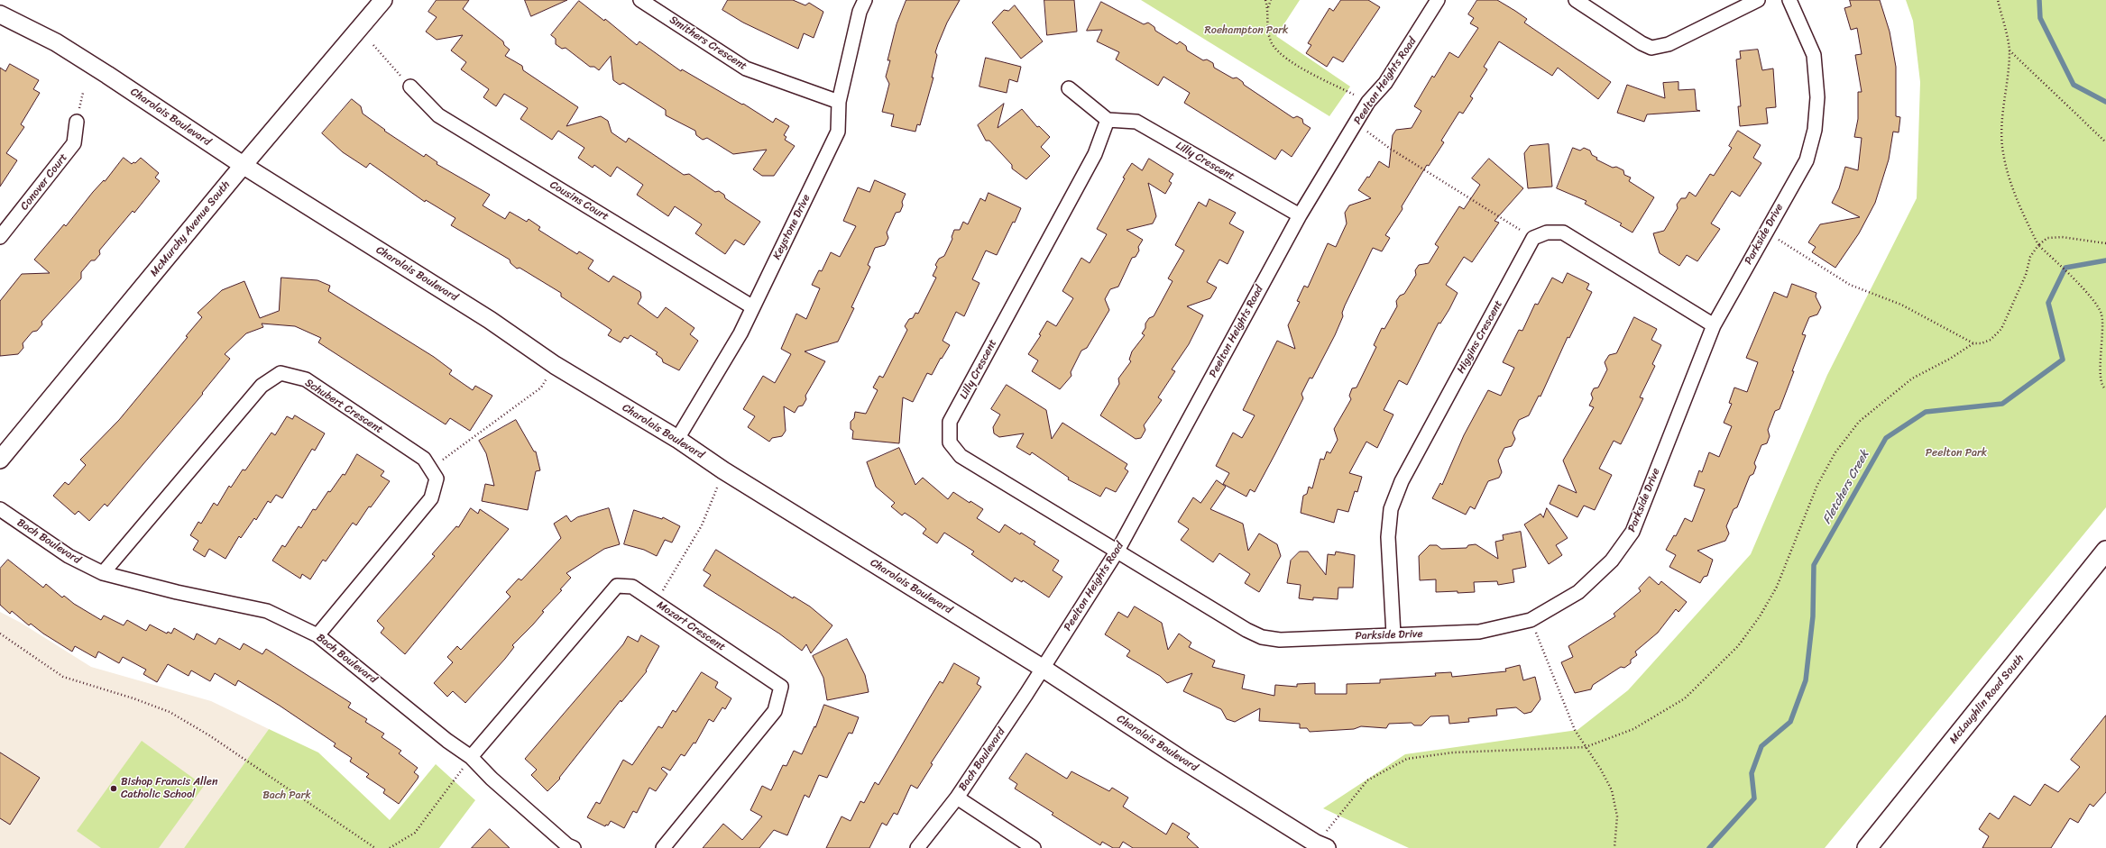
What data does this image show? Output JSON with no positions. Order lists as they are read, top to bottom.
{
  "streets": {
    "main road": ["McLaughlin Road South"],
    "street": [
      "Smithers Crescent",
      "Peelton Heights Road",
      "Charolais Boulevard",
      "Lilly Crescent",
      "Conover Court",
      "Cousins Court",
      "Keystone Drive",
      "McMurchy Avenue South",
      "Parkside Drive",
      "Higgins Crescent",
      "Schubert Crescent",
      "Bach Boulevard",
      "Mozart Crescent"
    ]
  },
  "crossings": [
    ["Smithers Crescent", "Keystone Drive"],
    ["Peelton Heights Road", "Charolais Boulevard"],
    ["Peelton Heights Road", "Lilly Crescent"],
    ["Peelton Heights Road", "Parkside Drive"],
    ["Peelton Heights Road", "Bach Boulevard"],
    ["Charolais Boulevard", "Keystone Drive"],
    ["Charolais Boulevard", "McMurchy Avenue South"],
    ["Charolais Boulevard", "Bach Boulevard"],
    ["Lilly Crescent", "Parkside Drive"],
    ["Cousins Court", "Keystone Drive"],
    ["Parkside Drive", "Higgins Crescent"],
    ["Schubert Crescent", "Bach Boulevard"],
    ["Bach Boulevard", "Mozart Crescent"]
  ],
  "water": ["Fletchers Creek"],
  "parks": ["Roehampton Park", "Peelton Park", "Bach Park"],
  "places": ["Bishop Francis Allen Catholic School"]
}
